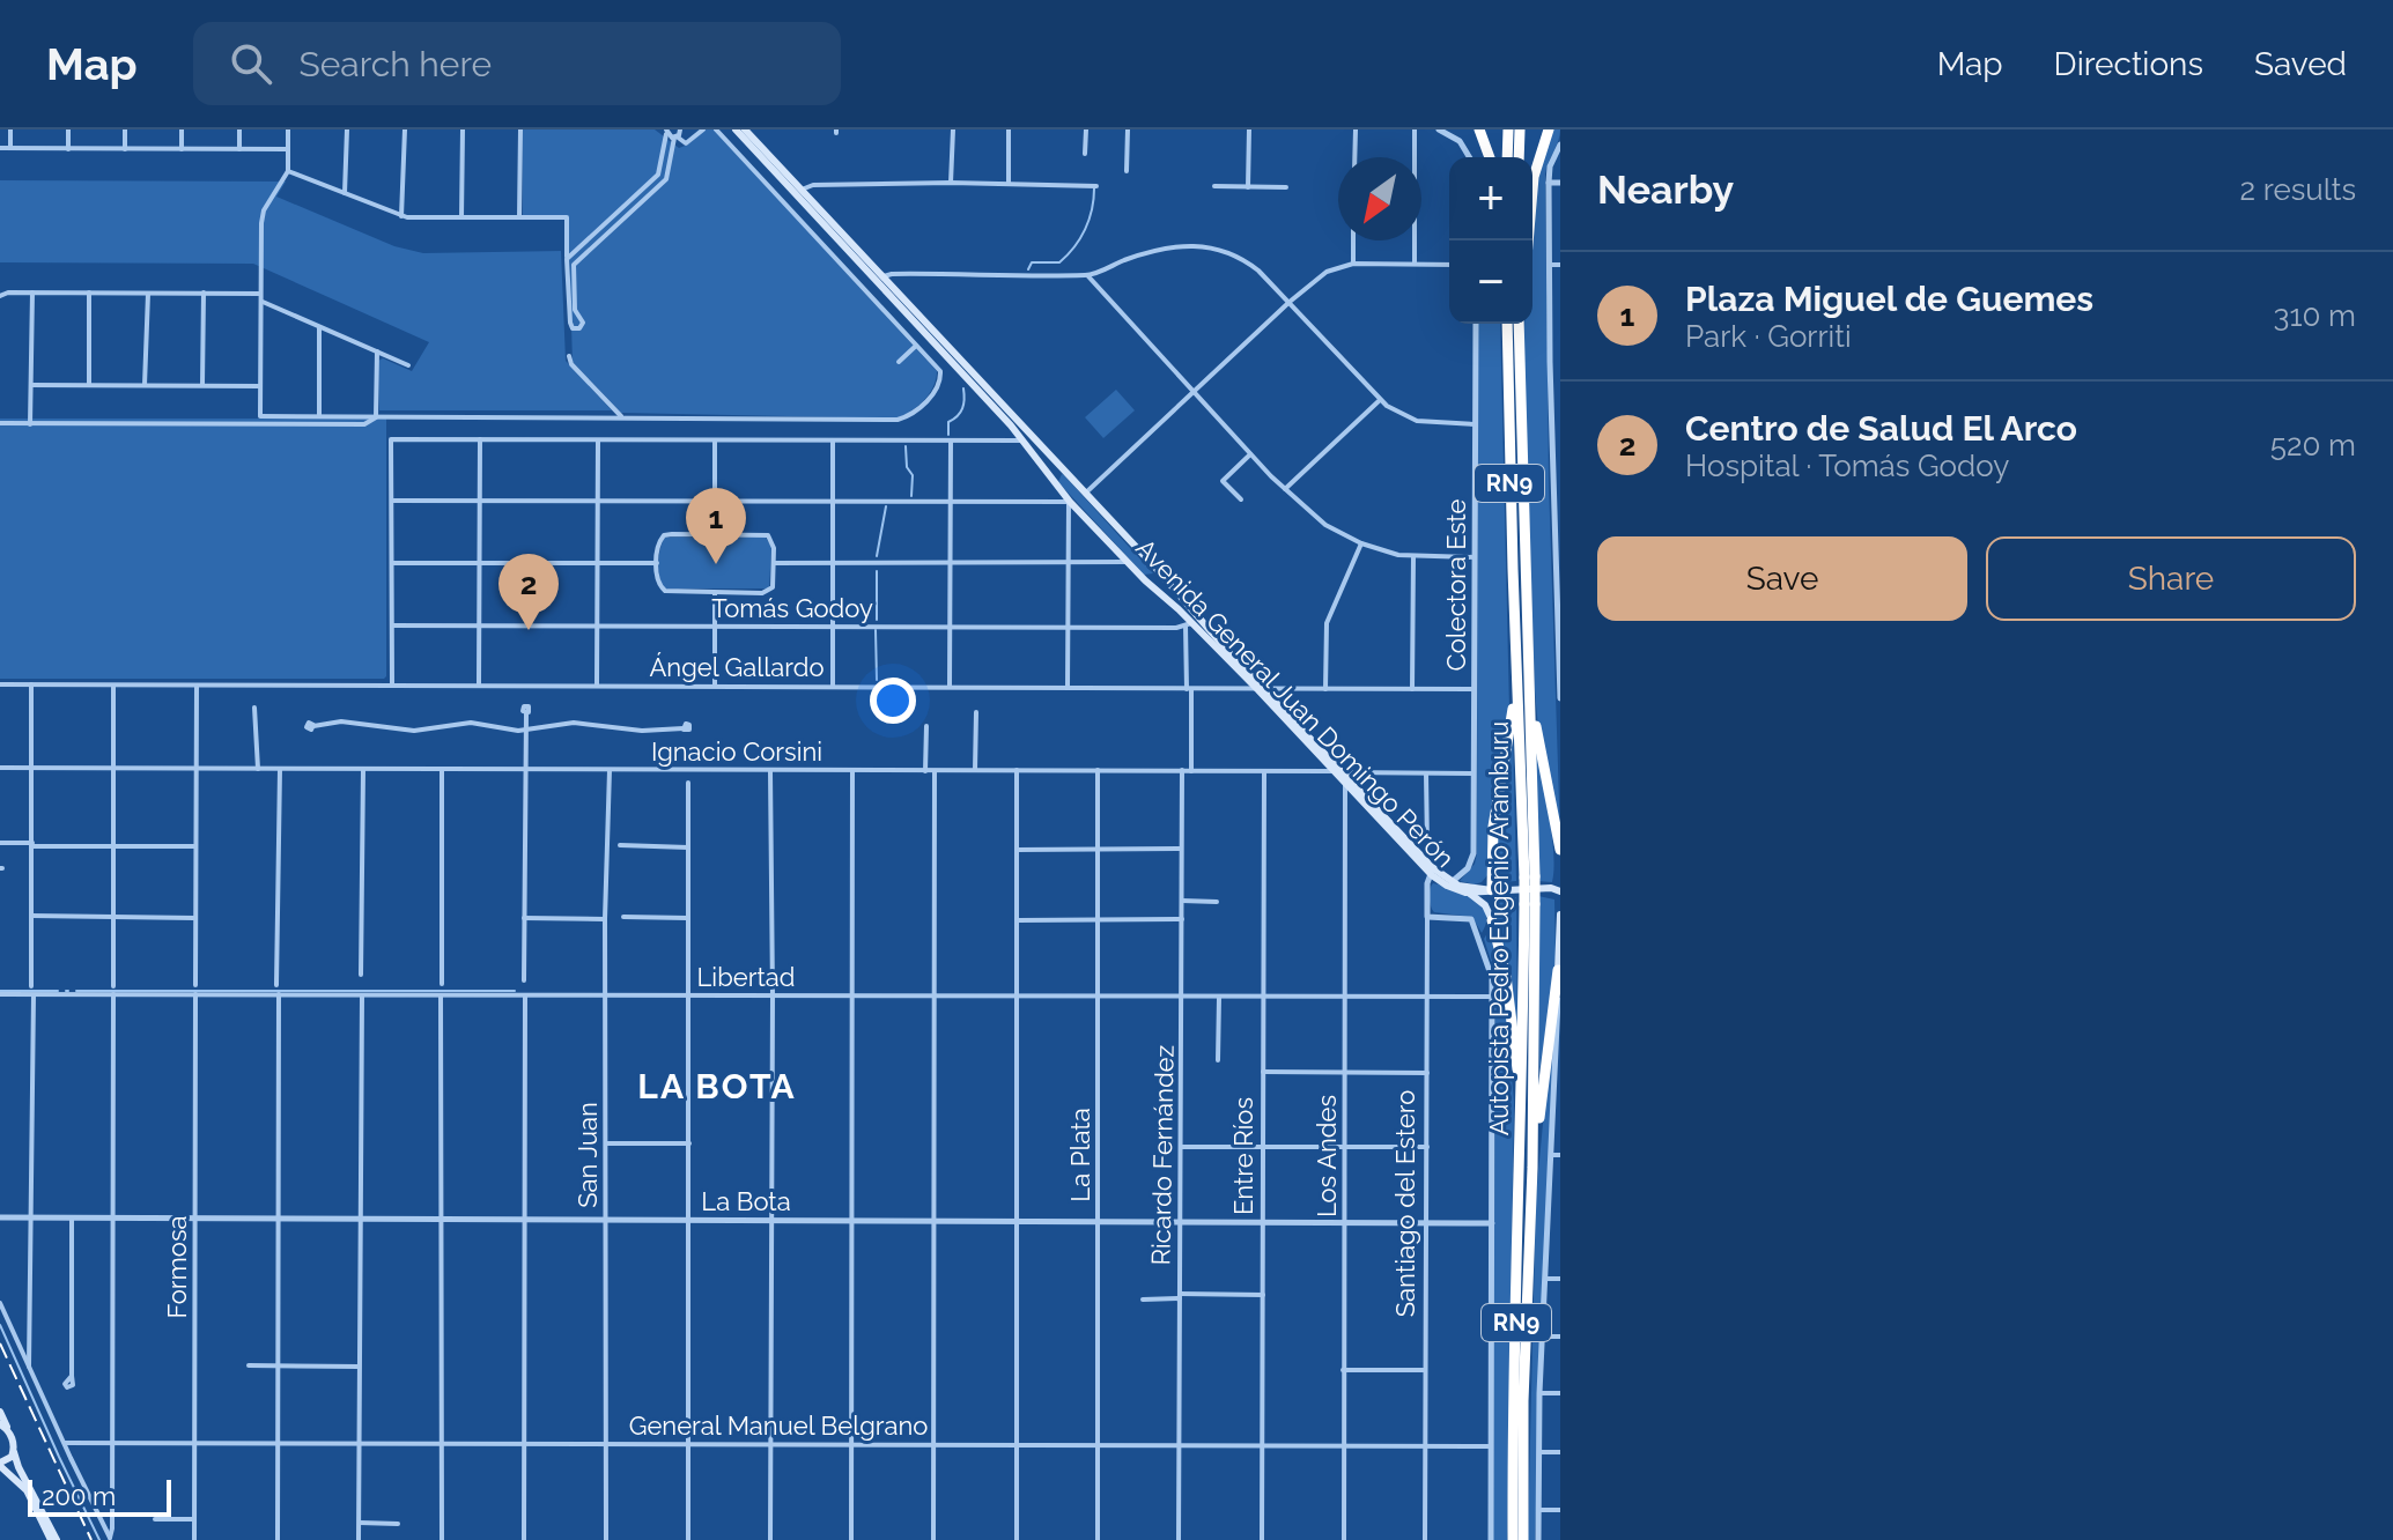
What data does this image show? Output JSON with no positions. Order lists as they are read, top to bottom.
{
  "streets": {
    "highway": ["RN9", "Autopista Pedro Eugenio Aramburu"],
    "main road": ["Avenida General Juan Domingo Perón"],
    "street": [
      "Colectora Este",
      "Tomás Godoy",
      "Ángel Gallardo",
      "Ignacio Corsini",
      "Libertad",
      "San Juan",
      "La Plata",
      "Ricardo Fernández",
      "Entre Ríos",
      "Los Andes",
      "La Bota",
      "Santiago del Estero",
      "Formosa",
      "General Manuel Belgrano"
    ]
  },
  "crossings": [
    ["Colectora Este", "Ángel Gallardo"],
    ["Colectora Este", "Avenida General Juan Domingo Perón"],
    ["Colectora Este", "Ignacio Corsini"],
    ["Tomás Godoy", "Avenida General Juan Domingo Perón"],
    ["Ángel Gallardo", "Avenida General Juan Domingo Perón"],
    ["Avenida General Juan Domingo Perón", "Ignacio Corsini"],
    ["Avenida General Juan Domingo Perón", "Los Andes"],
    ["Avenida General Juan Domingo Perón", "Santiago del Estero"],
    ["Ignacio Corsini", "San Juan"],
    ["Ignacio Corsini", "La Plata"],
    ["Ignacio Corsini", "Ricardo Fernández"],
    ["Ignacio Corsini", "Entre Ríos"],
    ["Libertad", "San Juan"],
    ["Libertad", "La Plata"],
    ["Libertad", "Ricardo Fernández"],
    ["Libertad", "Entre Ríos"],
    ["Libertad", "Los Andes"],
    ["Libertad", "Santiago del Estero"],
    ["Libertad", "Formosa"],
    ["San Juan", "La Bota"],
    ["San Juan", "General Manuel Belgrano"],
    ["La Plata", "La Bota"],
    ["La Plata", "General Manuel Belgrano"],
    ["Ricardo Fernández", "La Bota"],
    ["Ricardo Fernández", "General Manuel Belgrano"],
    ["Entre Ríos", "La Bota"],
    ["Entre Ríos", "General Manuel Belgrano"],
    ["Los Andes", "La Bota"],
    ["Los Andes", "General Manuel Belgrano"],
    ["La Bota", "Santiago del Estero"],
    ["La Bota", "Formosa"],
    ["Santiago del Estero", "General Manuel Belgrano"],
    ["Formosa", "General Manuel Belgrano"]
  ],
  "districts": ["LA BOTA"],
  "scale_bar": "200 m",
  "north": "bottom left",
  "page": {
    "header": "Map",
    "search": "Search here",
    "nav": ["Map", "Directions", "Saved"],
    "heading": ["Nearby", "2 results"],
    "map_buttons": ["+", "−"],
    "list": [
      {
        "mark": "1",
        "name": "Plaza Miguel de Guemes",
        "note": "Park · Gorriti",
        "value": "310 m"
      },
      {
        "mark": "2",
        "name": "Centro de Salud El Arco",
        "note": "Hospital · Tomás Godoy",
        "value": "520 m"
      }
    ],
    "pins": ["1", "2"],
    "buttons": ["Save", "Share"],
    "scale": "200 m"
  }
}
